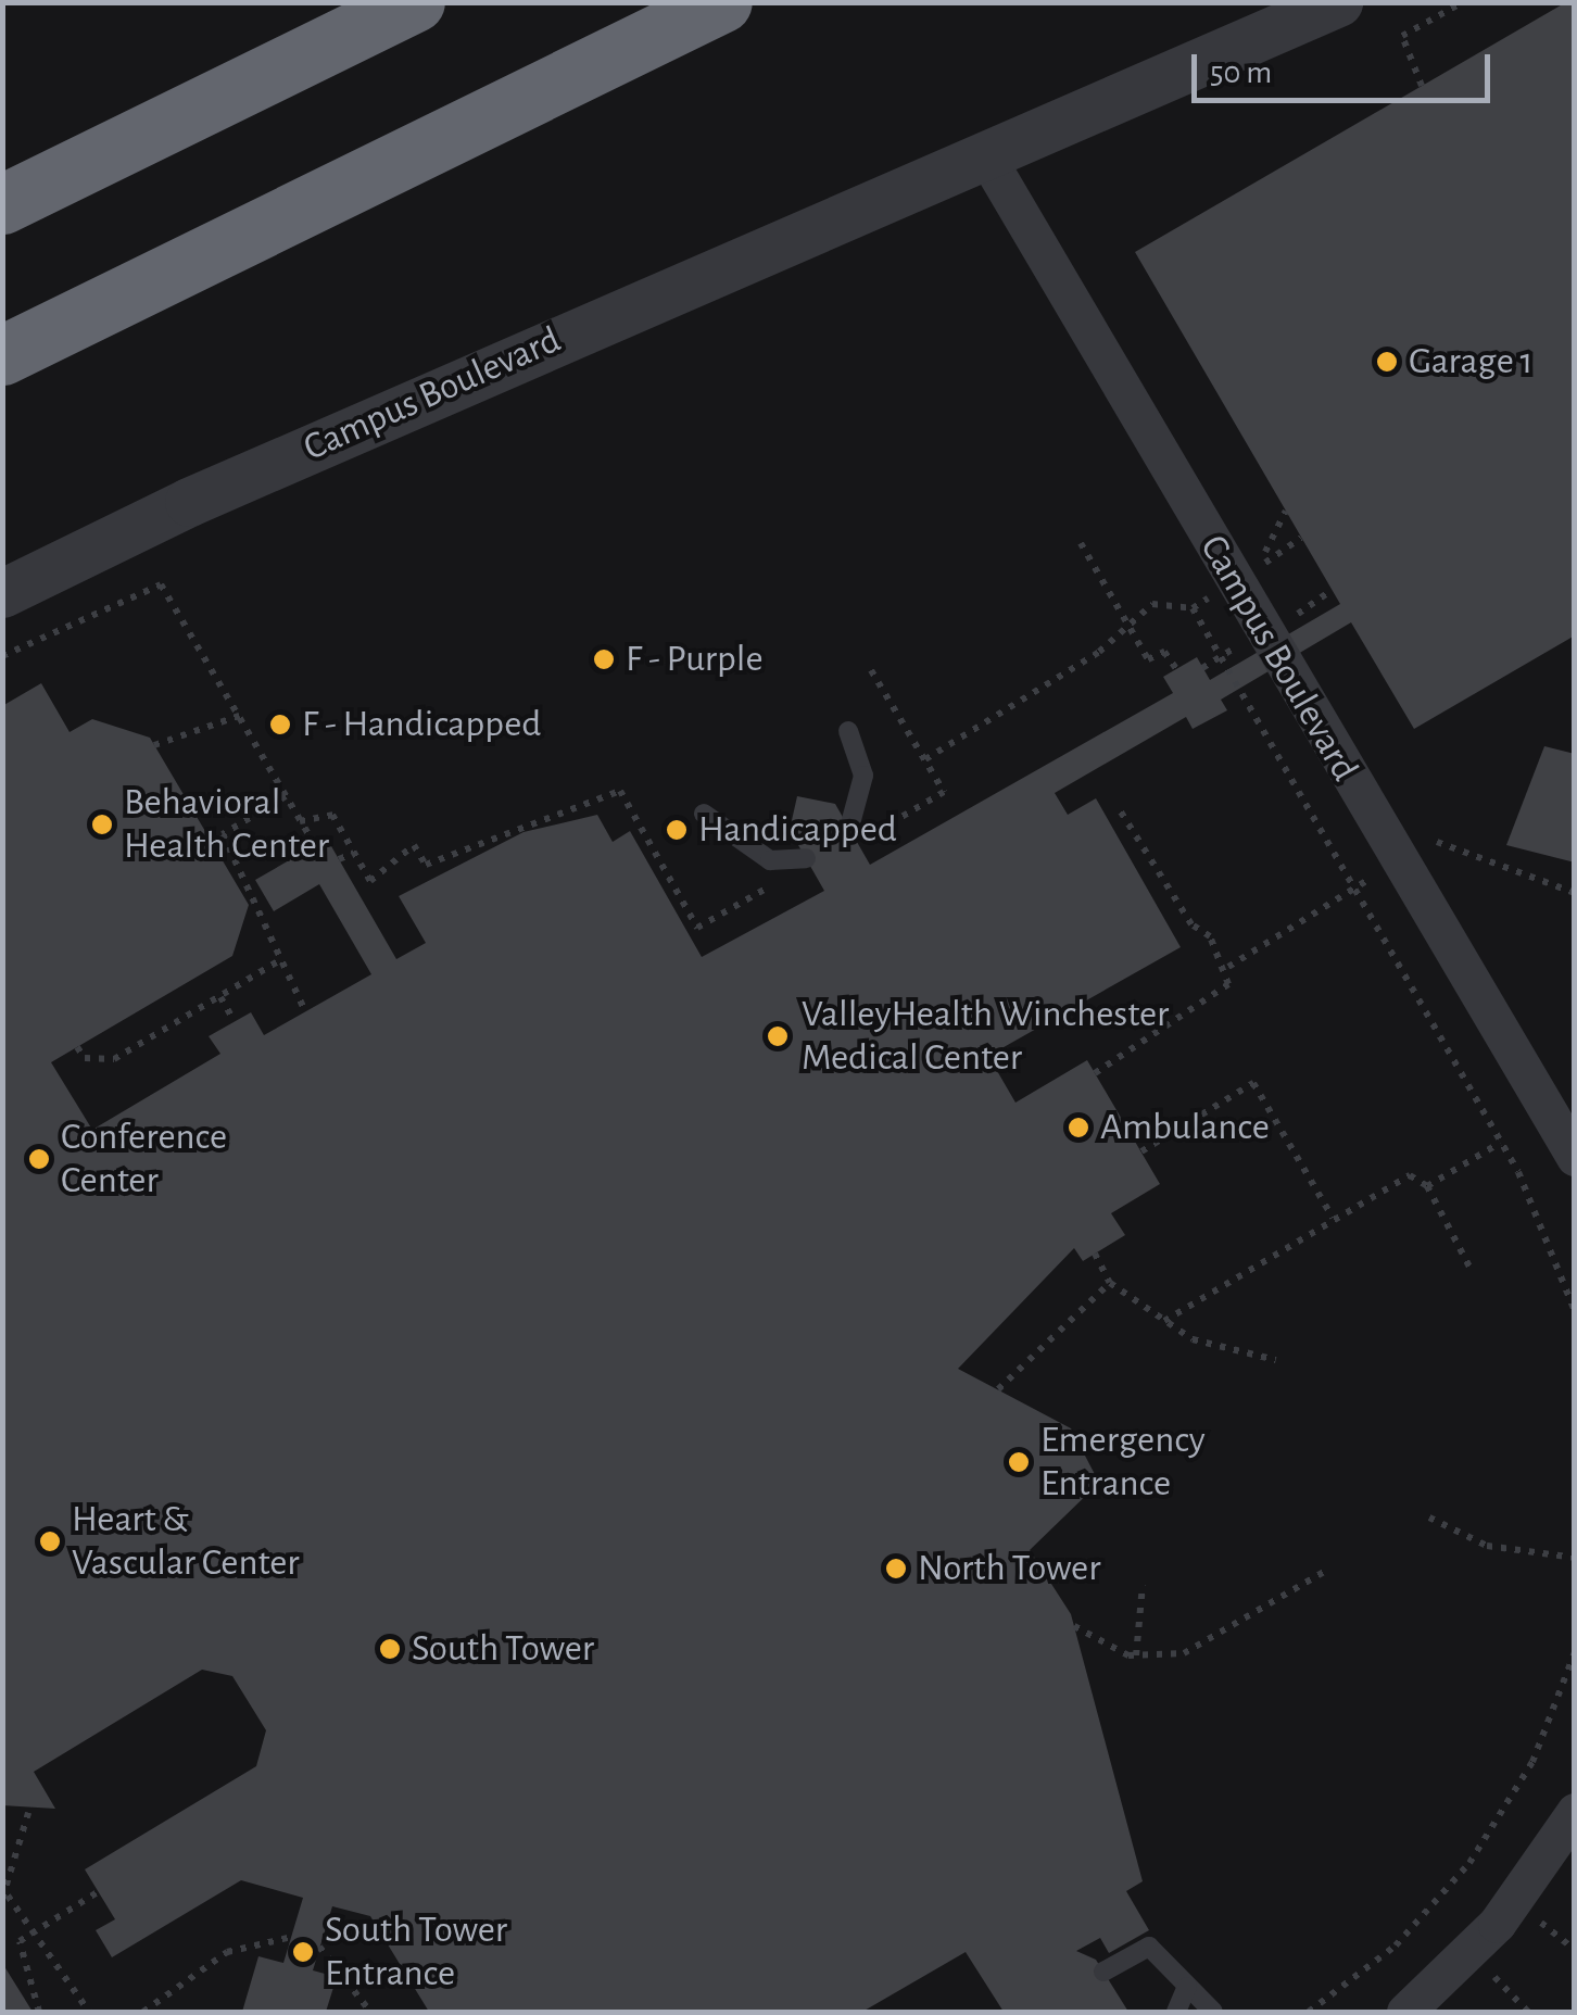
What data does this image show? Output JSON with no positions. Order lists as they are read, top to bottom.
{
  "streets": {
    "street": ["Campus Boulevard"]
  },
  "places": [
    "Garage 1",
    "F - Purple",
    "F - Handicapped",
    "Behavioral Health Center",
    "Handicapped",
    "ValleyHealth Winchester Medical Center",
    "Ambulance",
    "Conference Center",
    "Emergency Entrance",
    "Heart & Vascular Center",
    "North Tower",
    "South Tower",
    "South Tower Entrance"
  ],
  "scale_bar": "50 m"
}
